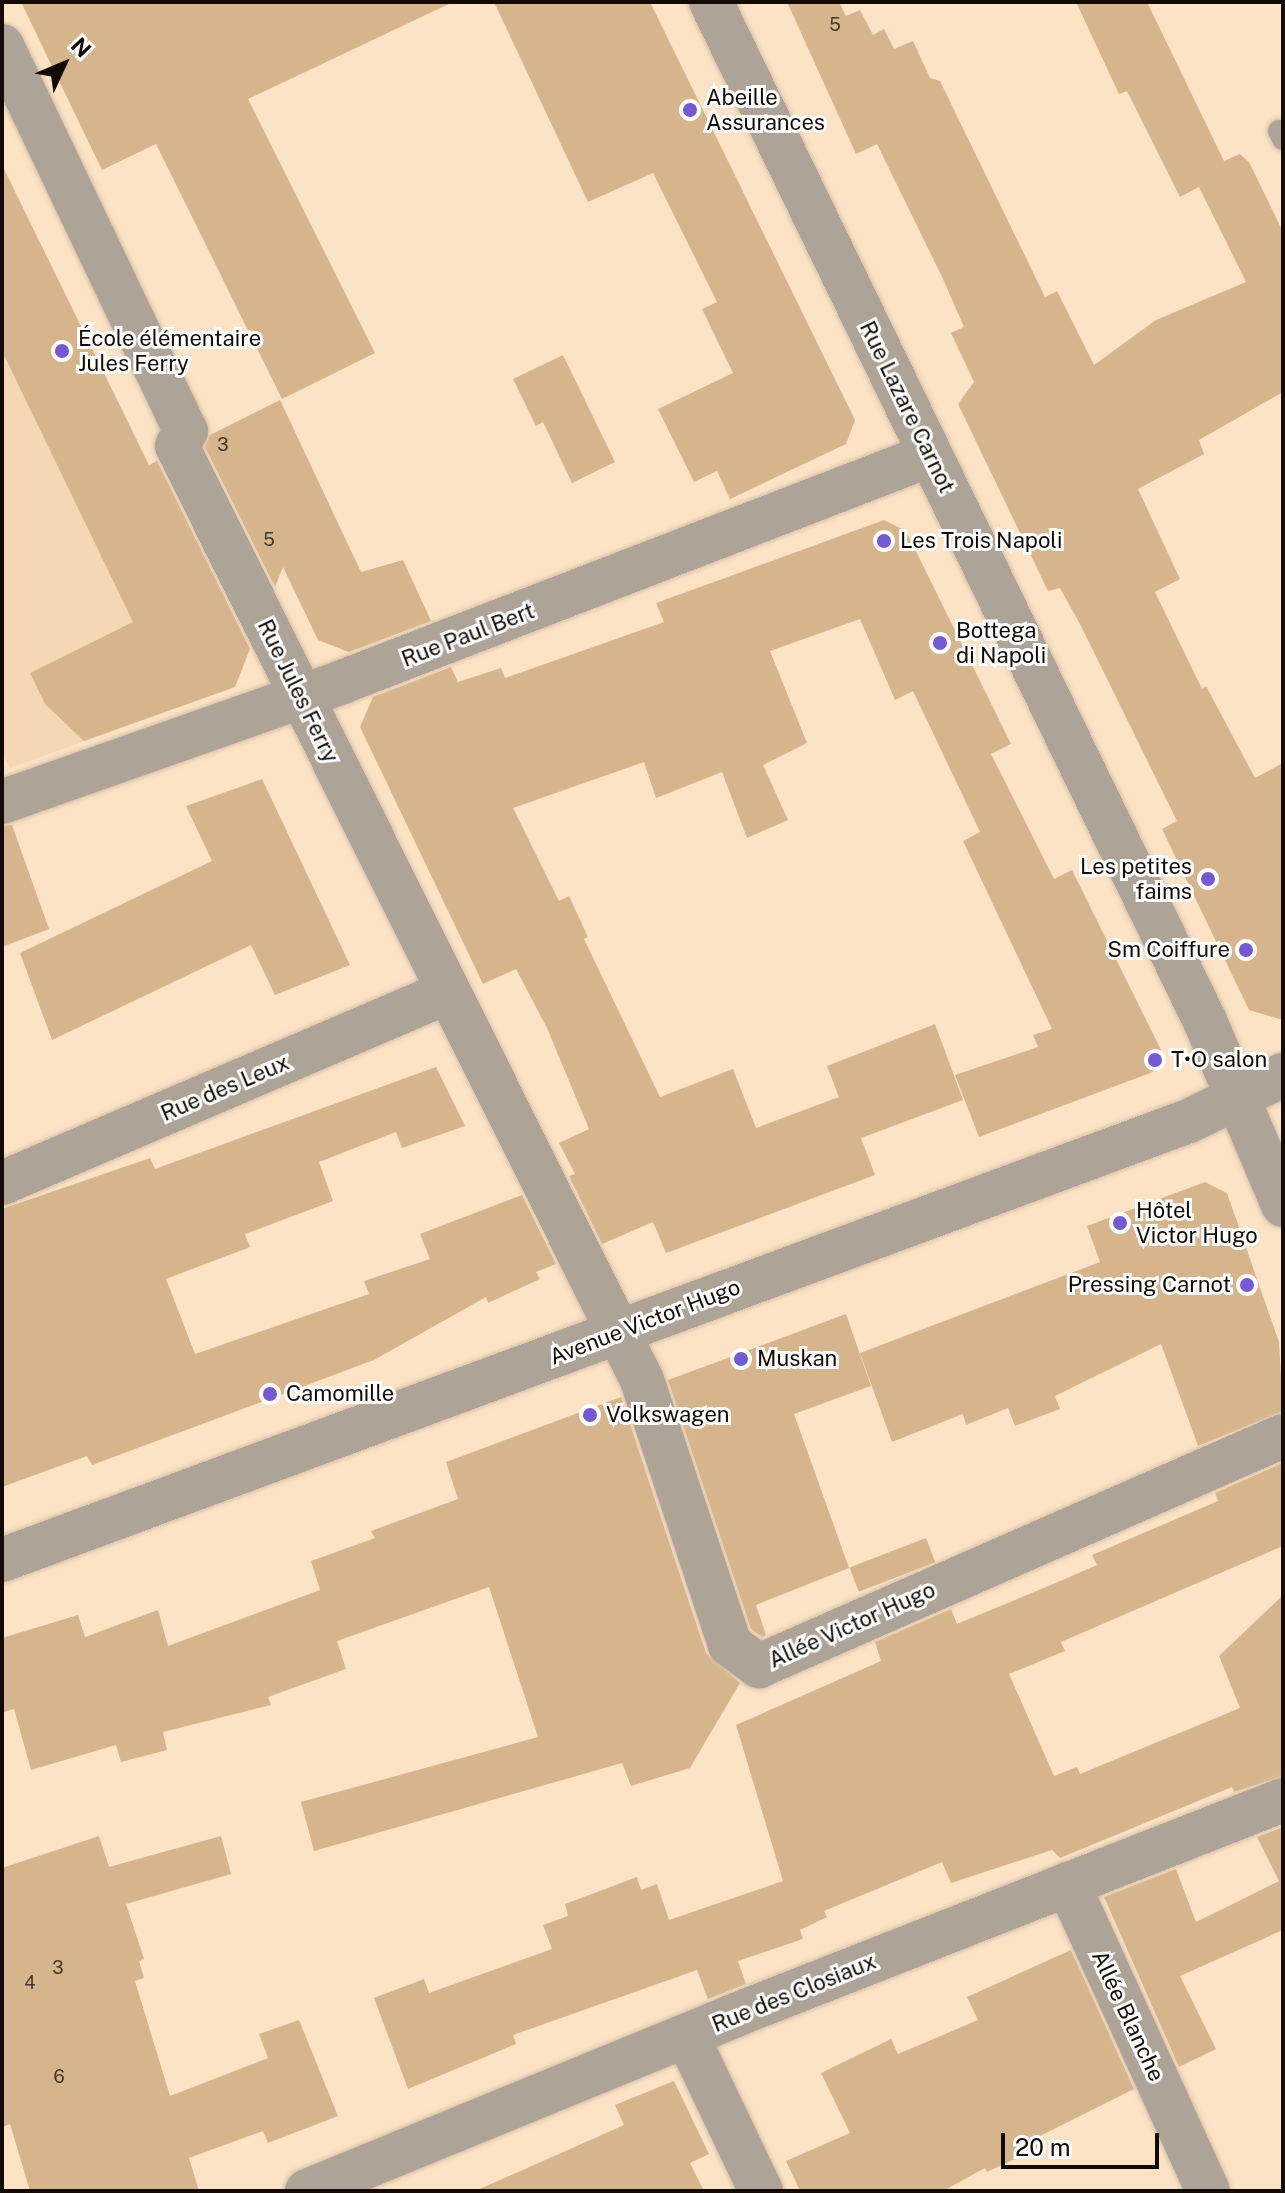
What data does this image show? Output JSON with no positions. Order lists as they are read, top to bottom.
{
  "streets": {
    "street": [
      "Rue Lazare Carnot",
      "Rue Paul Bert",
      "Rue Jules Ferry",
      "Rue des Leux",
      "Avenue Victor Hugo",
      "Allée Victor Hugo",
      "Rue des Closiaux",
      "Allée Blanche"
    ]
  },
  "crossings": [
    ["Rue Lazare Carnot", "Rue Paul Bert"],
    ["Rue Lazare Carnot", "Avenue Victor Hugo"],
    ["Rue Paul Bert", "Rue Jules Ferry"],
    ["Rue Jules Ferry", "Rue des Leux"],
    ["Rue Jules Ferry", "Avenue Victor Hugo"],
    ["Rue Jules Ferry", "Allée Victor Hugo"],
    ["Avenue Victor Hugo", "Allée Victor Hugo"],
    ["Rue des Closiaux", "Allée Blanche"]
  ],
  "places": [
    "Abeille Assurances",
    "École élémentaire Jules Ferry",
    "Les Trois Napoli",
    "Bottega di Napoli",
    "Les petites faims",
    "Sm Coiffure",
    "T•O salon",
    "Hôtel Victor Hugo",
    "Pressing Carnot",
    "Muskan",
    "Camomille",
    "Volkswagen"
  ],
  "house_numbers": [
    "5",
    "3",
    "5",
    "3",
    "4",
    "6"
  ],
  "scale_bar": "20 m",
  "north": "top right"
}
